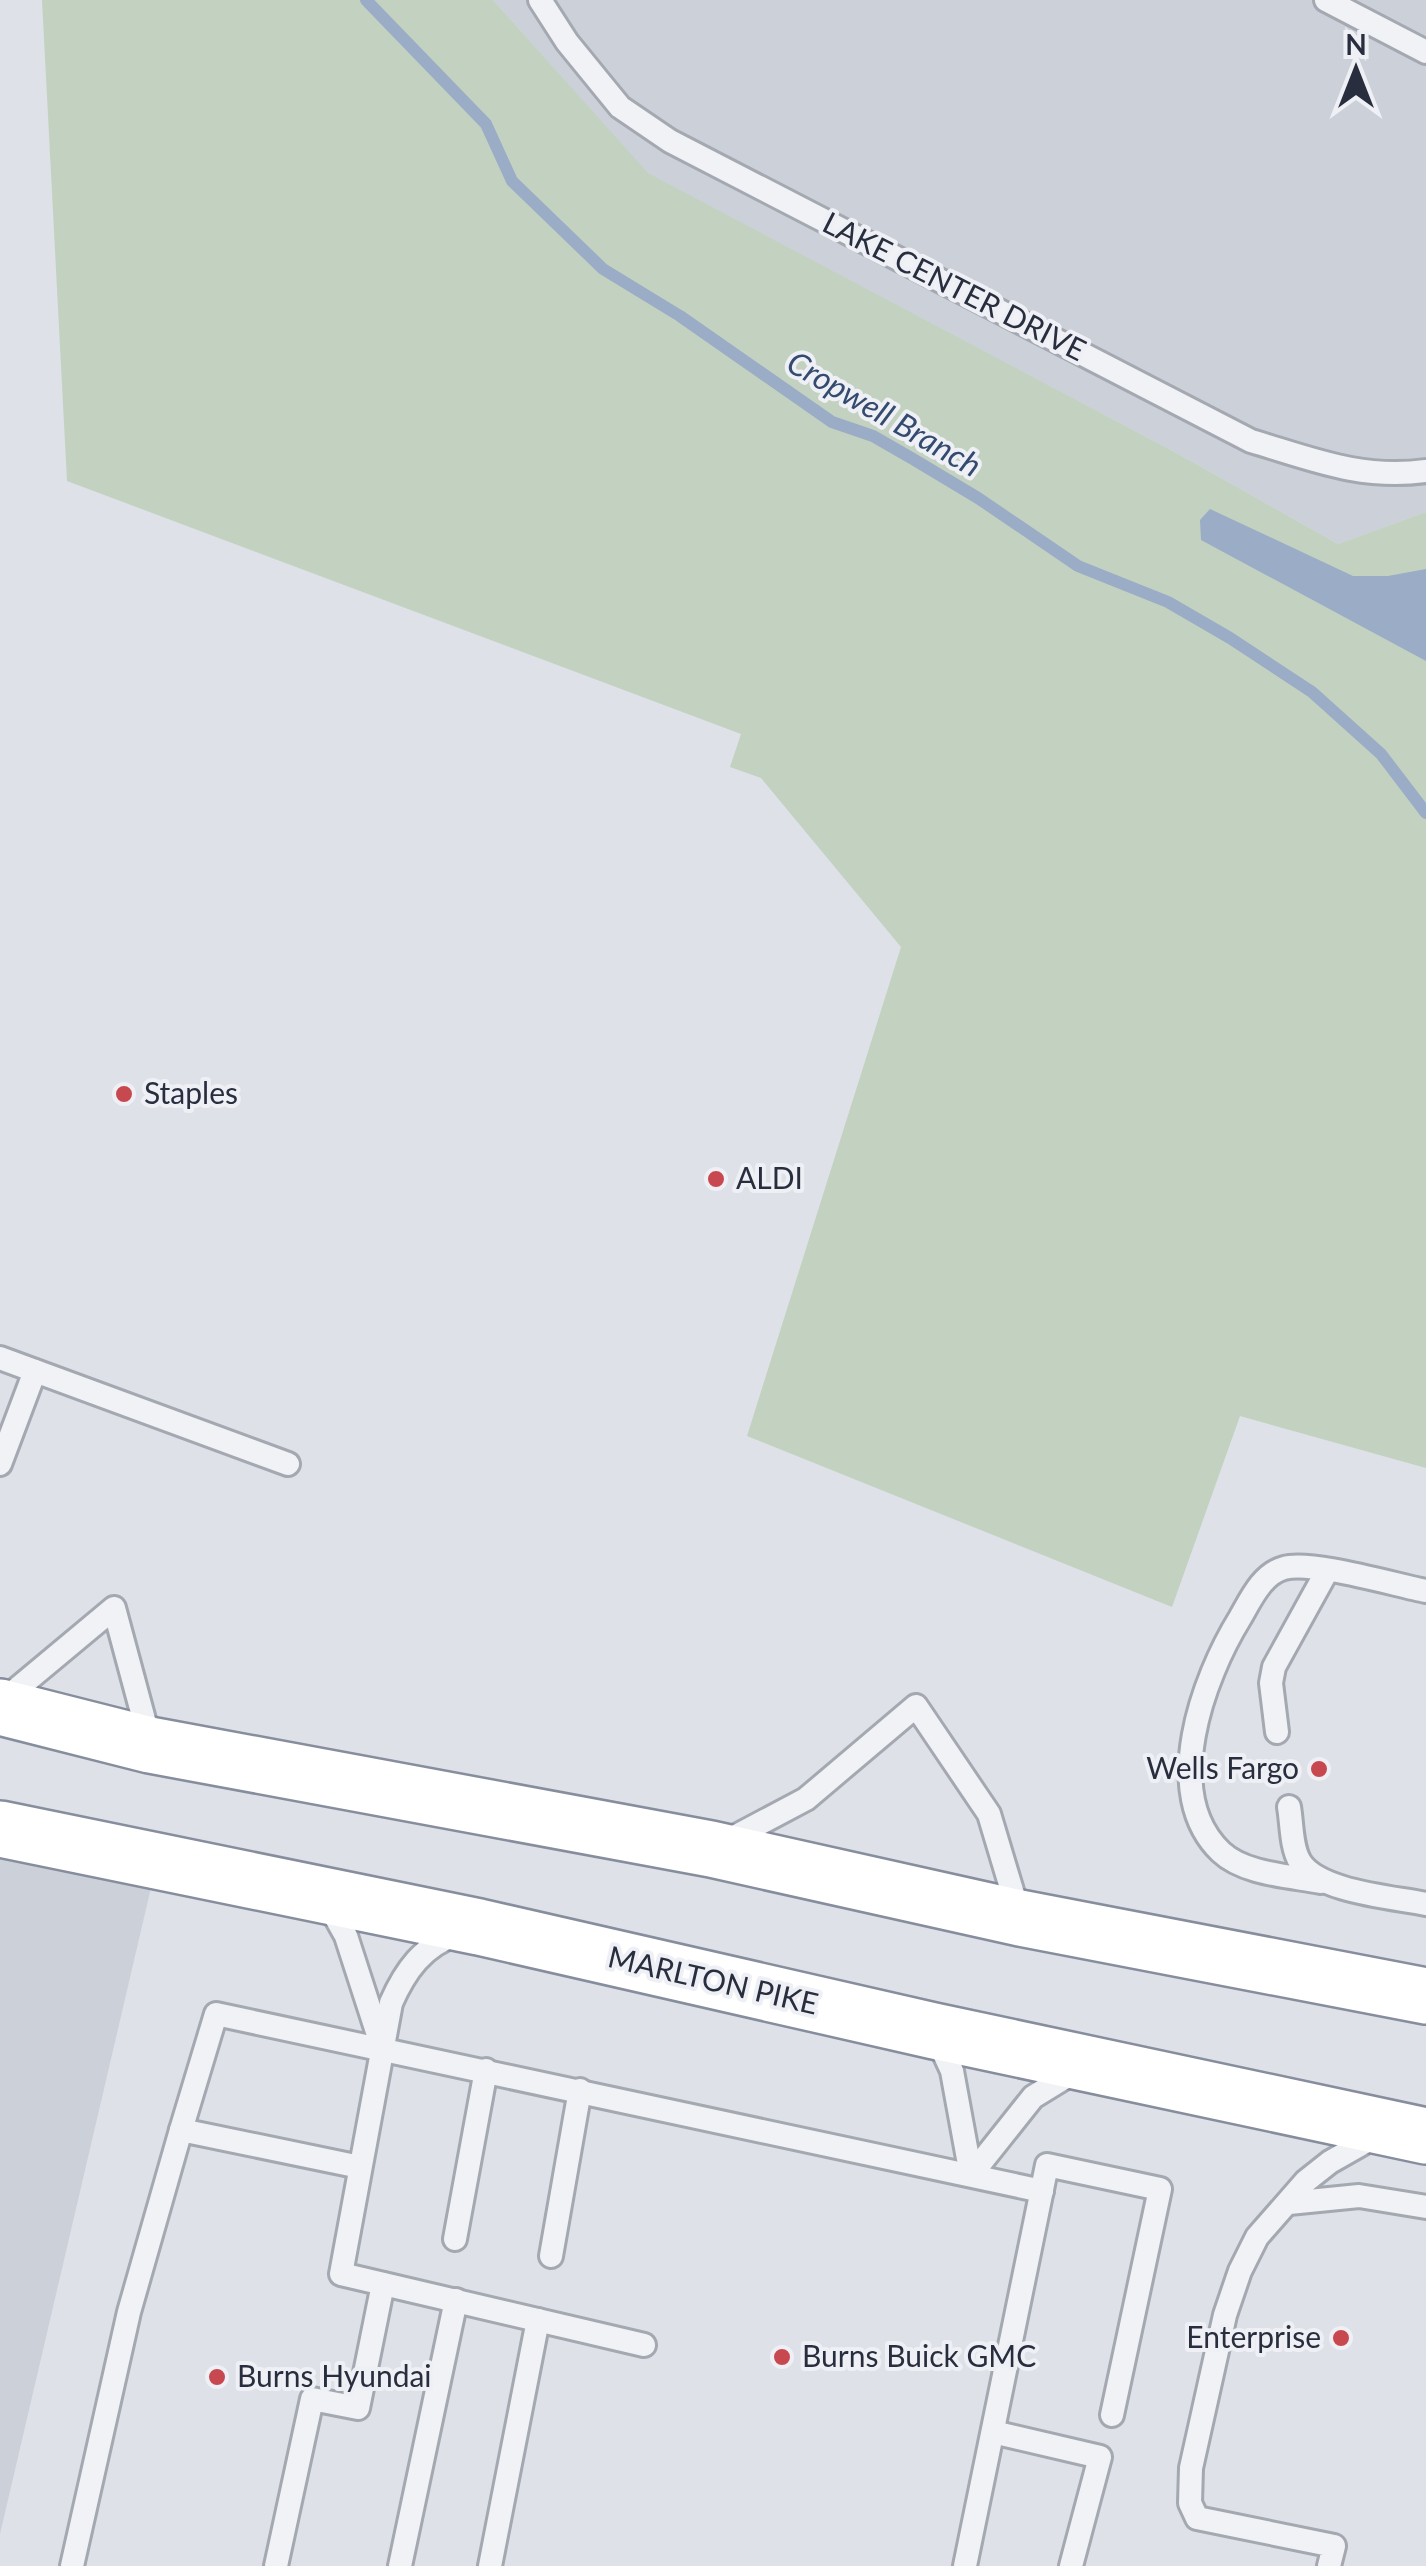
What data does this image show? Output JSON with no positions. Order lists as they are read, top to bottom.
{
  "streets": {
    "highway": ["MARLTON PIKE"],
    "lane": ["LAKE CENTER DRIVE"]
  },
  "water": ["Cropwell Branch"],
  "places": [
    "Staples",
    "ALDI",
    "Wells Fargo",
    "Enterprise",
    "Burns Buick GMC",
    "Burns Hyundai"
  ],
  "north": "top"
}
